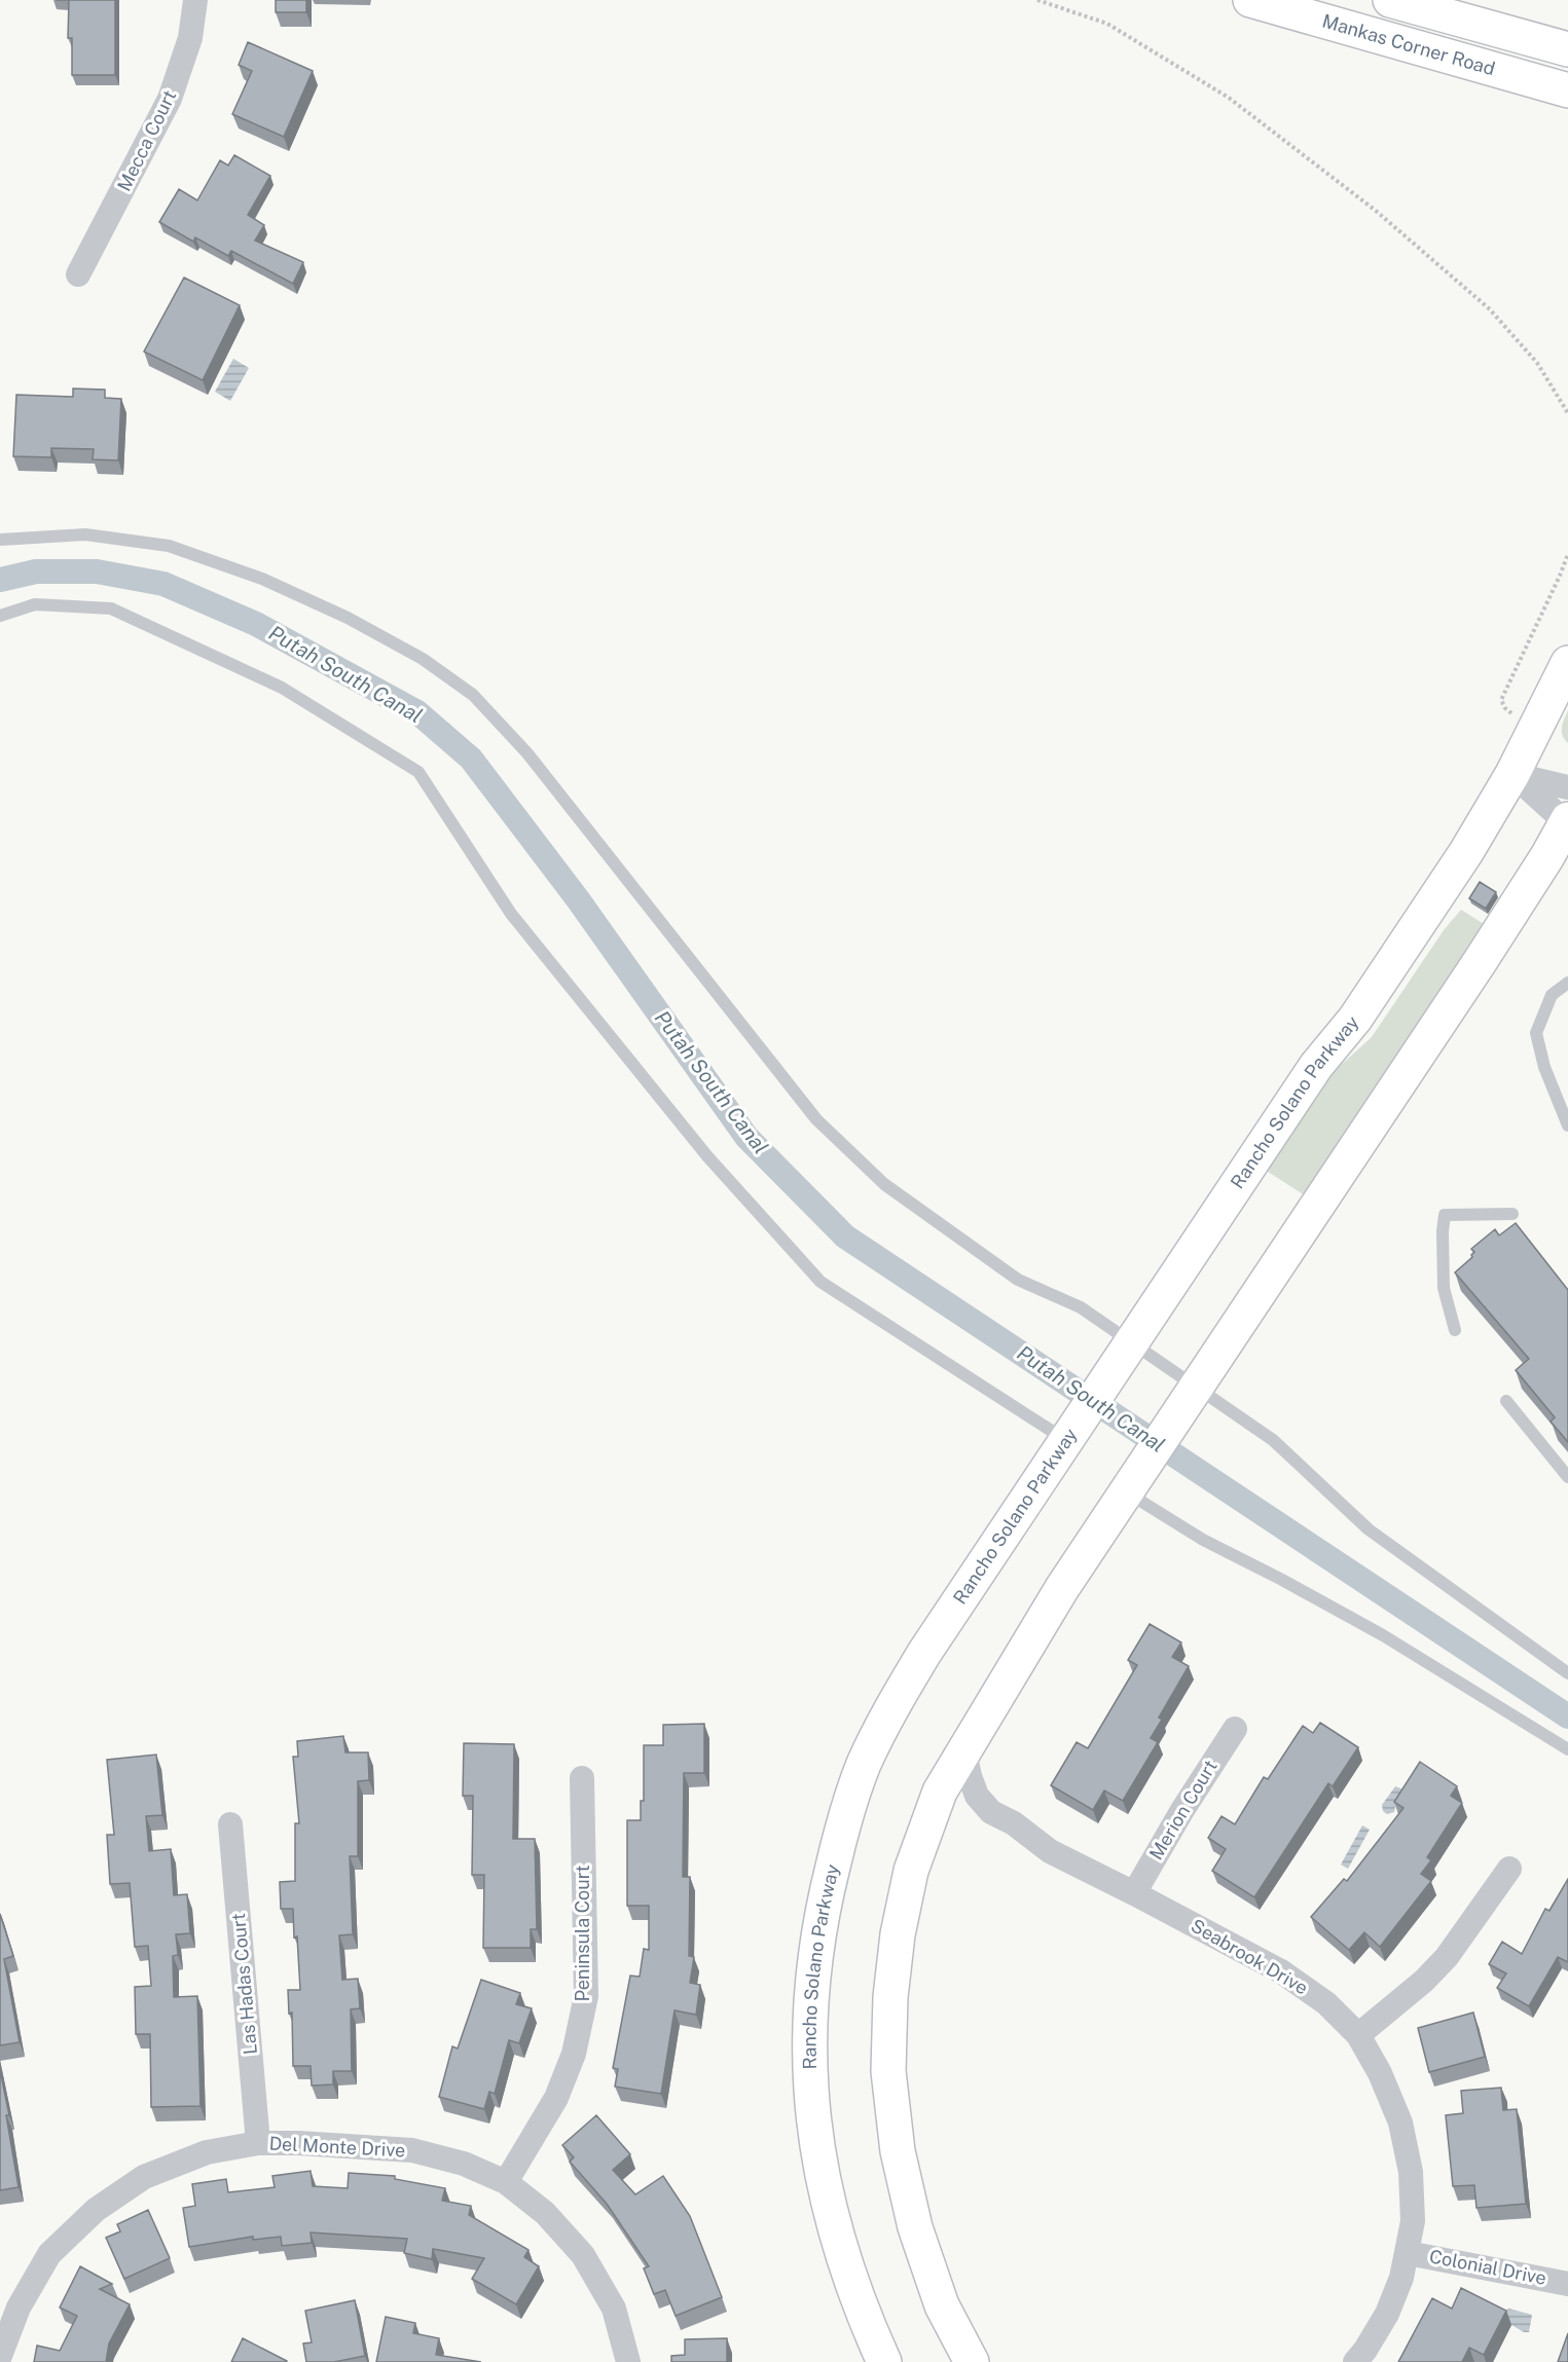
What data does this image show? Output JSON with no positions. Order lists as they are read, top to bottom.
{
  "streets": {
    "street": [
      "Mankas Corner Road",
      "Mecca Court",
      "Rancho Solano Parkway",
      "Merion Court",
      "Peninsula Court",
      "Seabrook Drive",
      "Las Hadas Court",
      "Del Monte Drive",
      "Colonial Drive"
    ]
  },
  "crossings": [
    ["Merion Court", "Seabrook Drive"],
    ["Peninsula Court", "Del Monte Drive"],
    ["Seabrook Drive", "Colonial Drive"],
    ["Las Hadas Court", "Del Monte Drive"]
  ],
  "water": ["Putah South Canal"]
}
